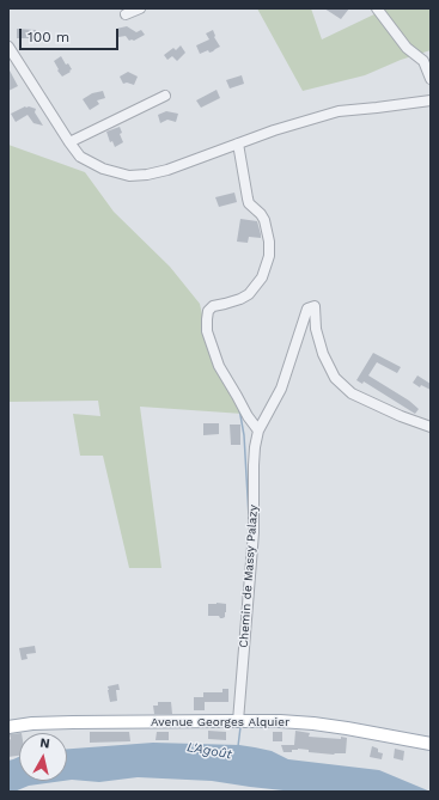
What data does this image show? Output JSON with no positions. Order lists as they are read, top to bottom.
{
  "streets": {
    "main road": ["Avenue Georges Alquier"],
    "street": ["Chemin de Massy Palazy"]
  },
  "crossings": [
    ["Chemin de Massy Palazy", "Avenue Georges Alquier"]
  ],
  "water": ["L'Agoût"],
  "scale_bar": "100 m",
  "north": "top"
}
